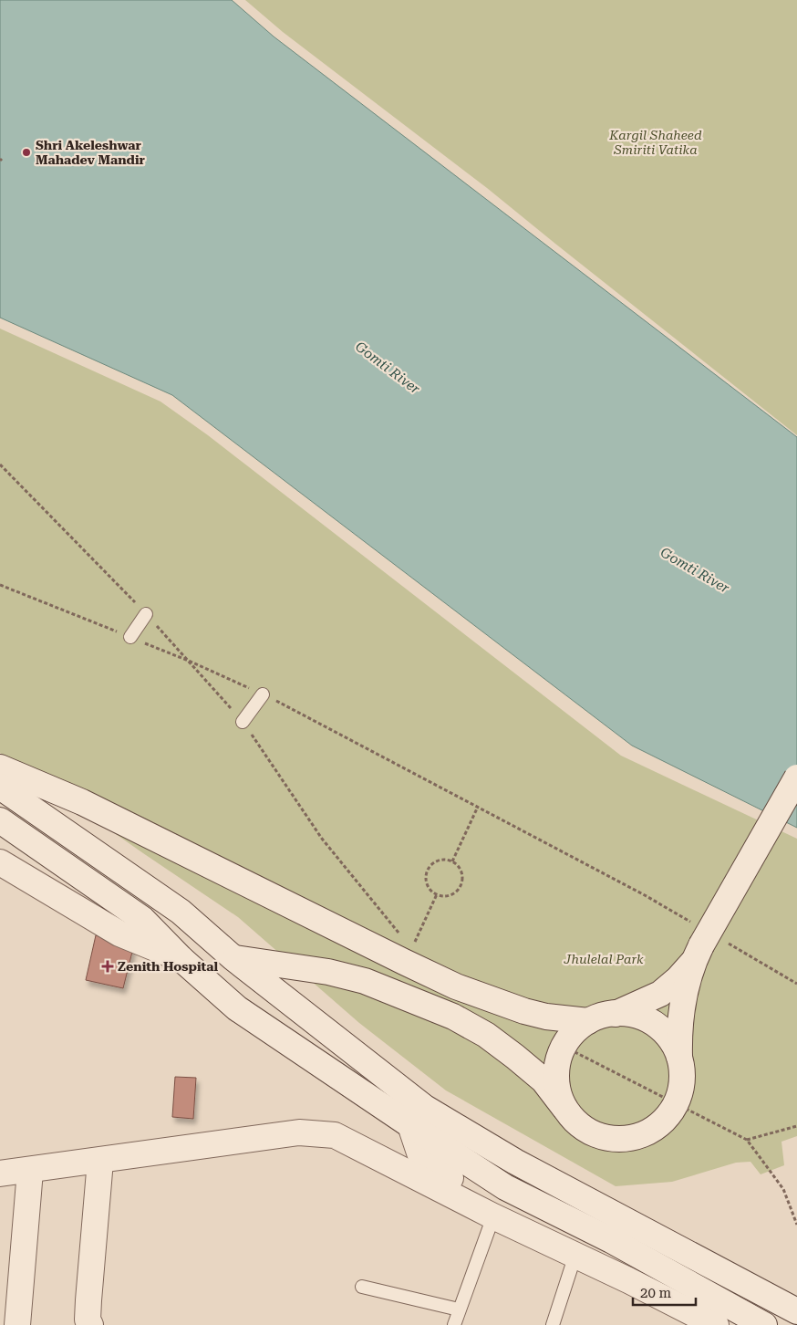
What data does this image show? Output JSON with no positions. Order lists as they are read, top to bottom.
{
  "water": ["Gomti River"],
  "parks": ["Kargil Shaheed Smiriti Vatika", "Jhulelal Park"],
  "places": {
    "other": ["Shri Akeleshwar Mahadev Mandir"],
    "health": ["Zenith Hospital"]
  },
  "scale_bar": "20 m"
}
